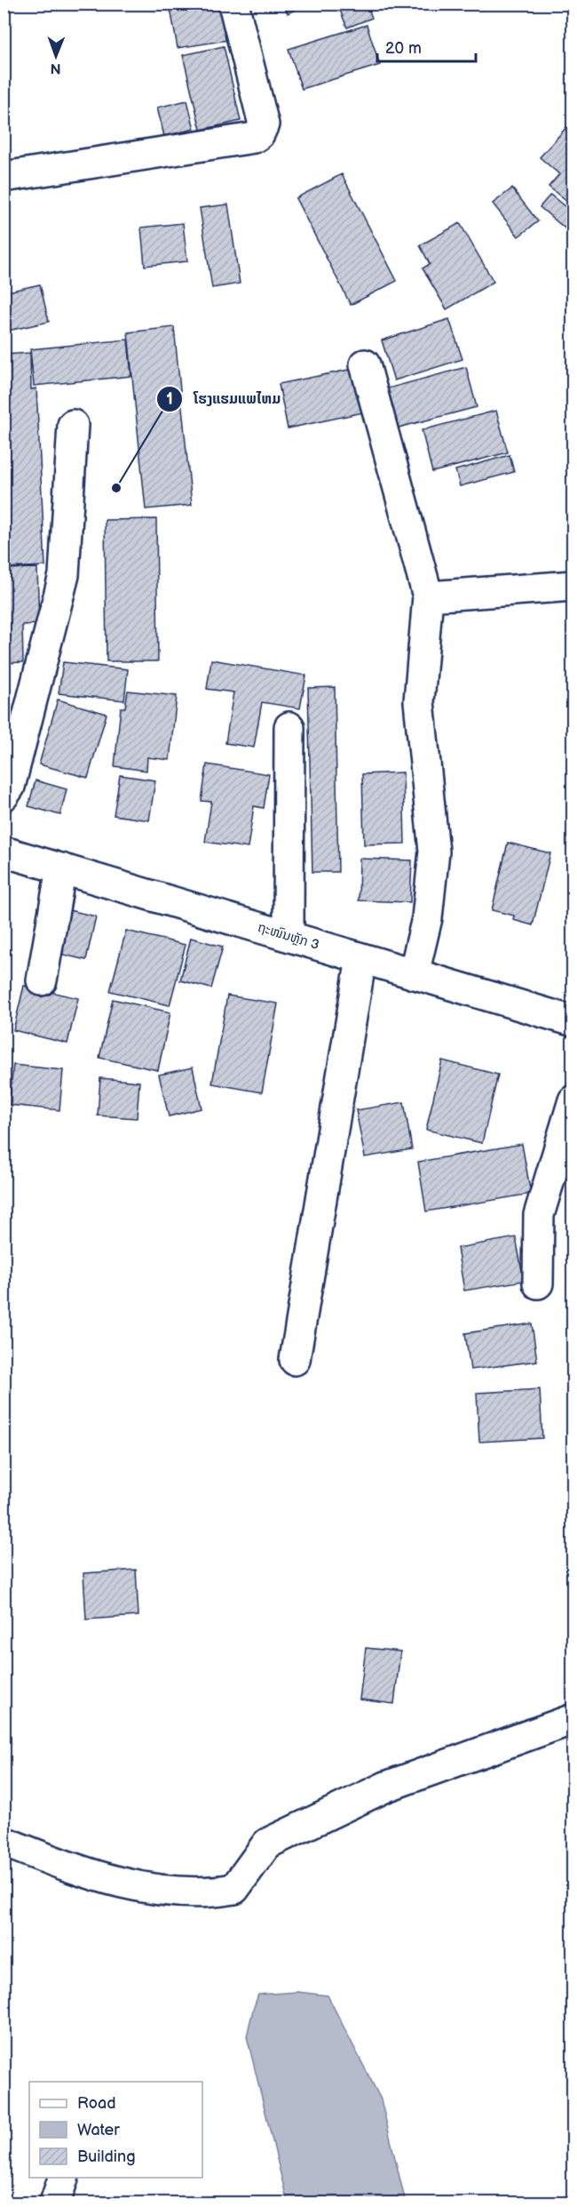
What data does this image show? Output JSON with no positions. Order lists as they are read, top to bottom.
{
  "streets": {
    "street": ["ຖະໜົນຫຼັກ 3"]
  },
  "places": ["ໂຮງແຮມແພໄຫມ"],
  "legend": ["Road", "Water", "Building"],
  "scale_bar": "20 m",
  "north": "bottom"
}
